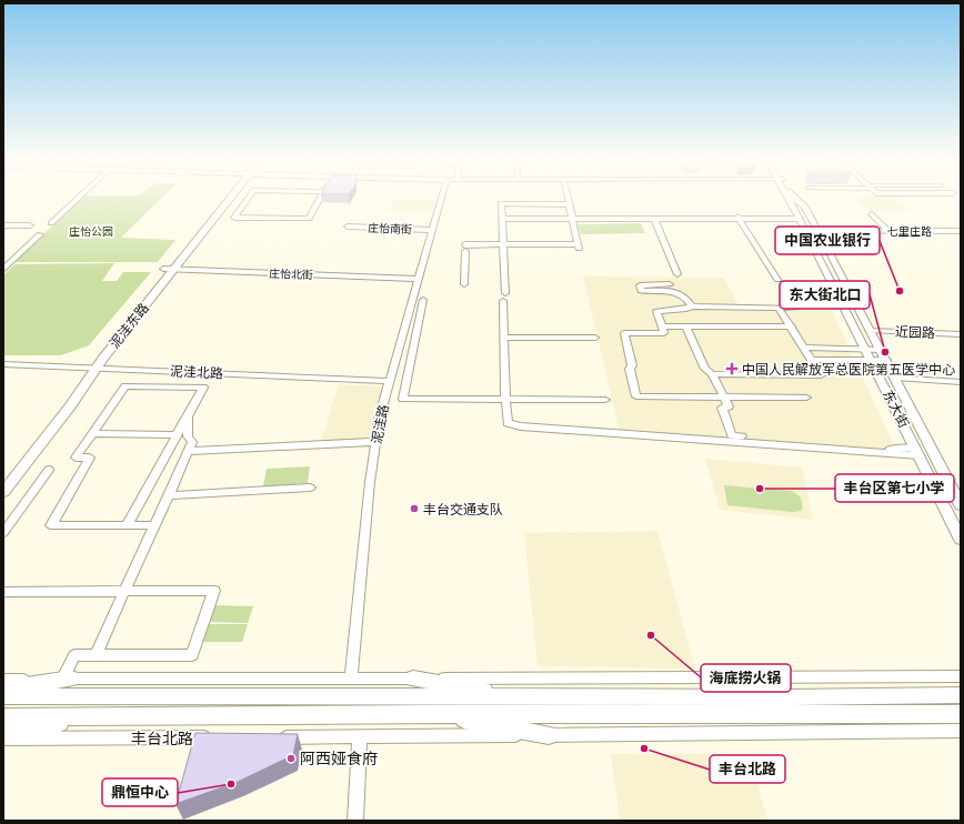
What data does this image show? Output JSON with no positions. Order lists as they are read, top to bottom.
{
  "streets": {
    "highway": ["丰台北路"],
    "main road": ["泥洼东路", "东大街"],
    "street": [
      "庄怡南街",
      "七里庄路",
      "庄怡北街",
      "近园路",
      "泥洼北路",
      "泥洼路"
    ]
  },
  "crossings": [
    ["庄怡南街", "泥洼路"],
    ["七里庄路", "东大街"],
    ["庄怡北街", "泥洼东路"],
    ["庄怡北街", "泥洼路"],
    ["泥洼东路", "泥洼北路"],
    ["近园路", "东大街"],
    ["泥洼北路", "泥洼路"]
  ],
  "parks": ["庄怡公园"],
  "places": {
    "other": [
      "中国农业银行",
      "东大街北口",
      "丰台区第七小学",
      "丰台交通支队",
      "海底捞火锅",
      "丰台北路",
      "阿西娅食府",
      "鼎恒中心"
    ],
    "health": ["中国人民解放军总医院第五医学中心"]
  }
}
